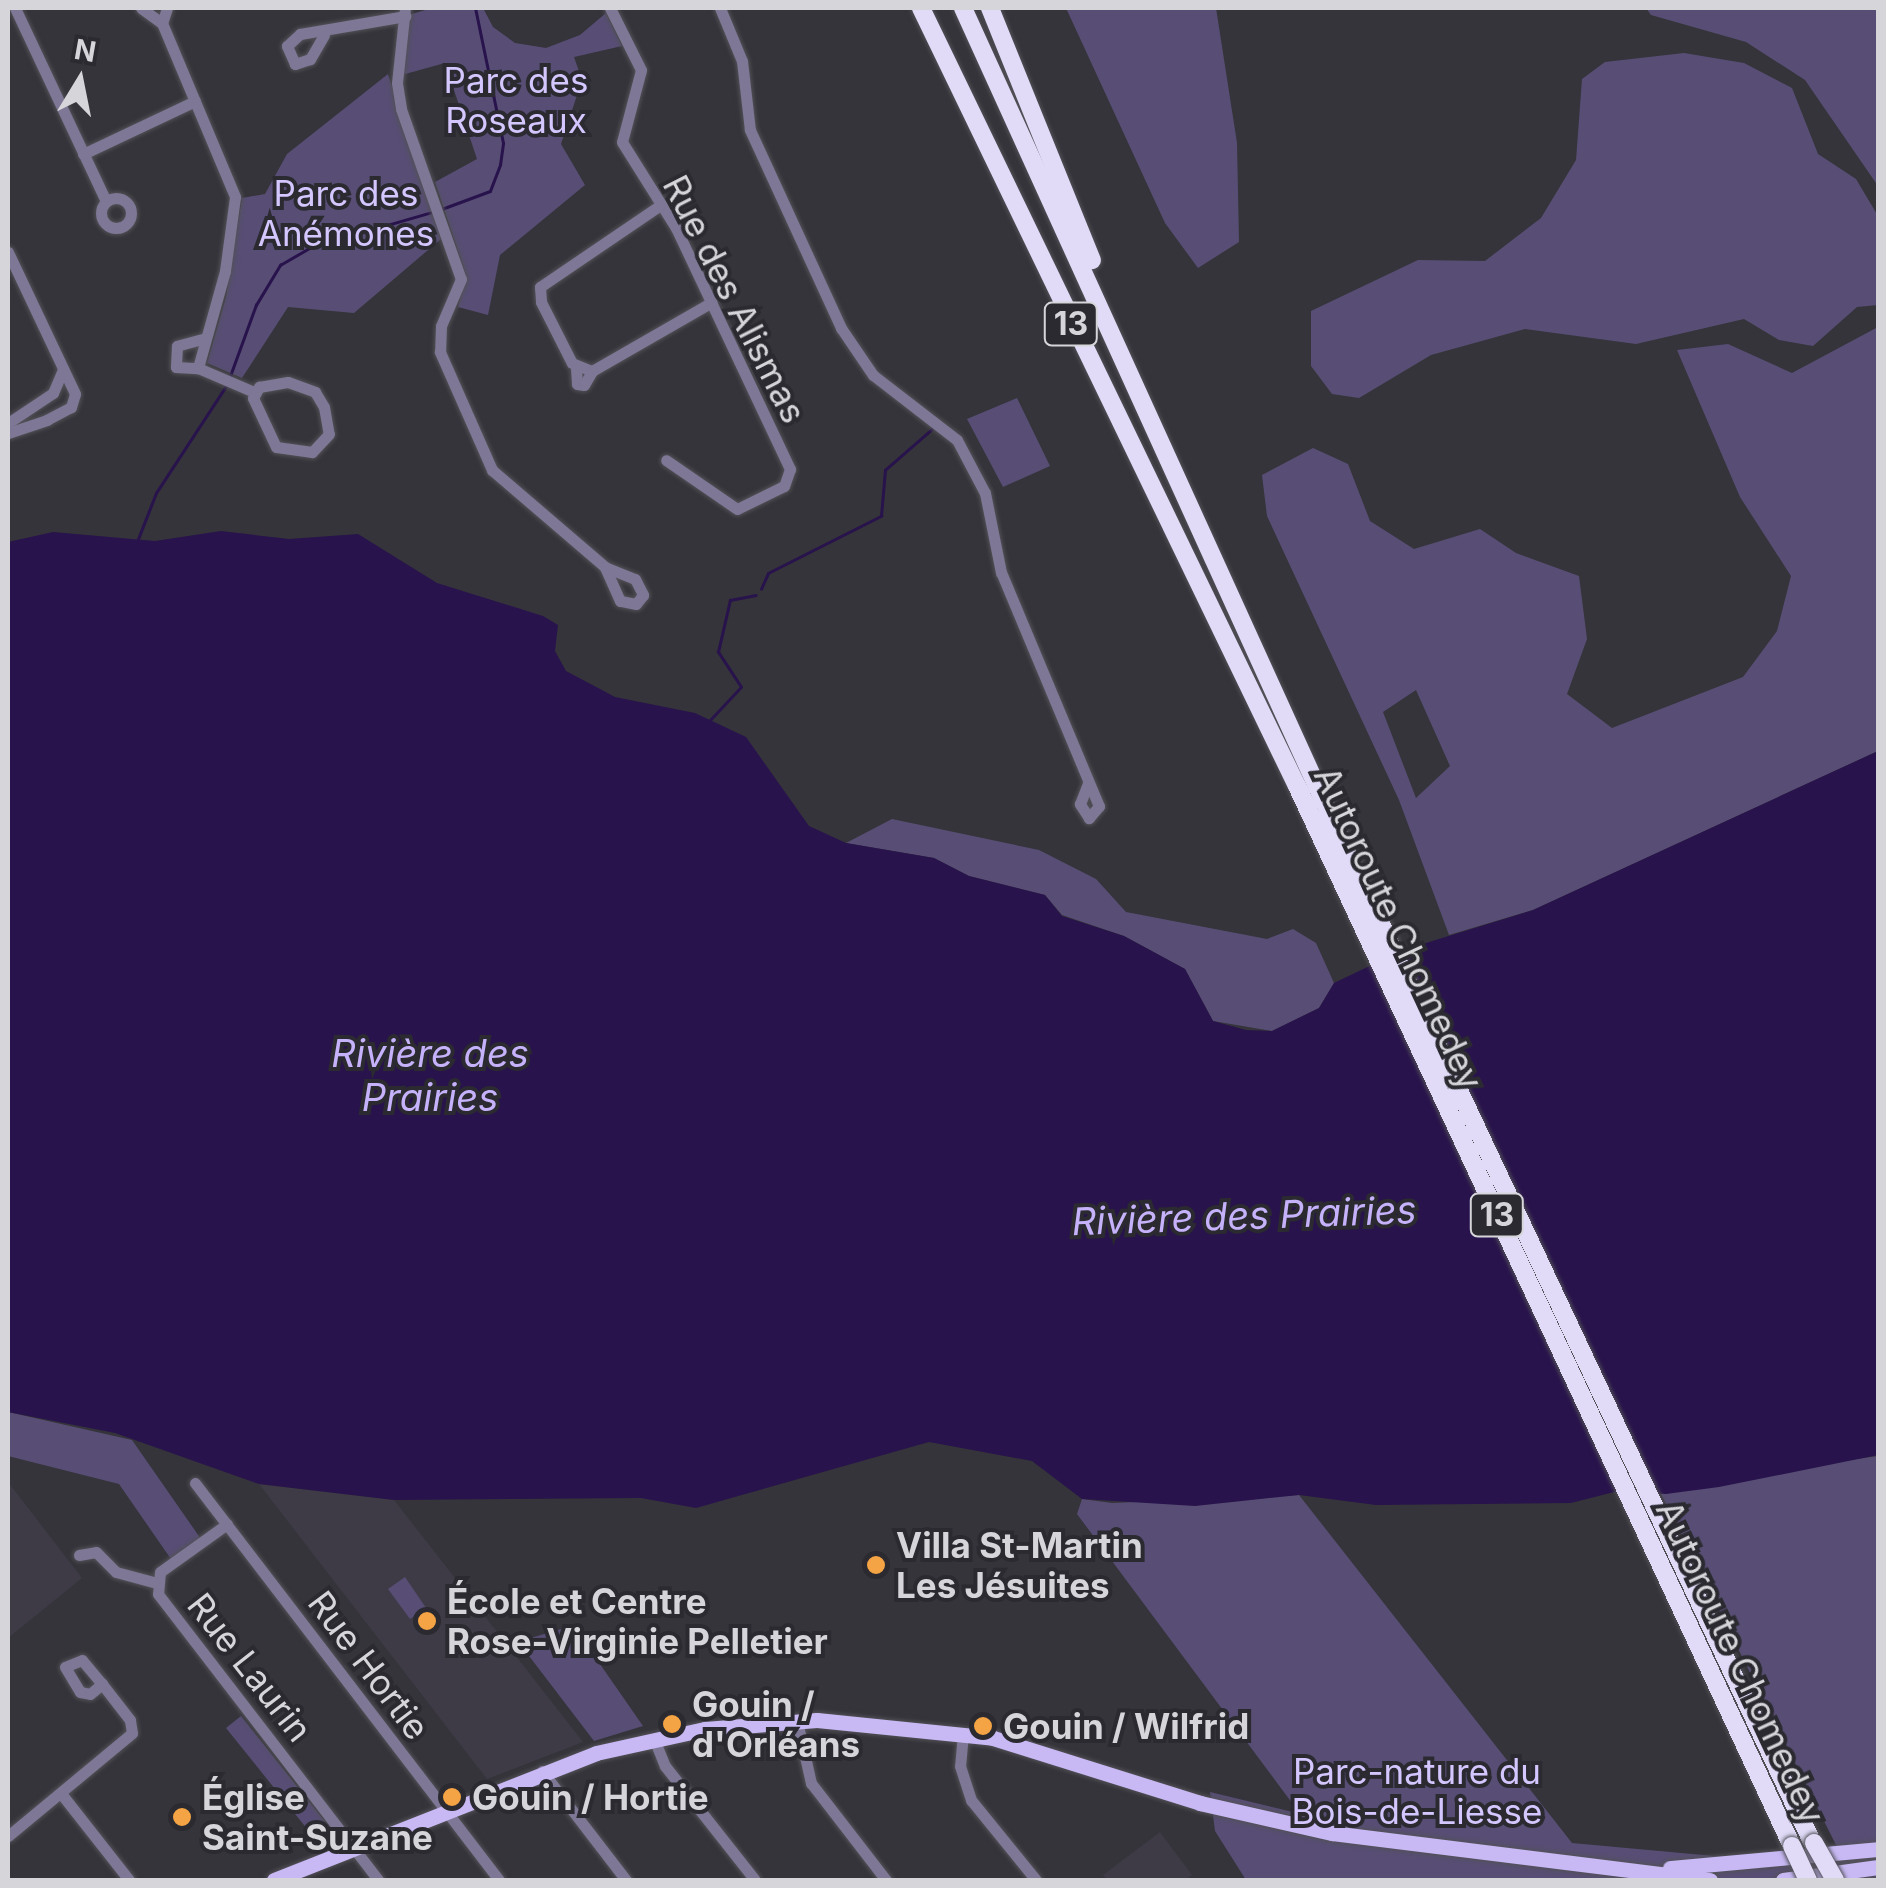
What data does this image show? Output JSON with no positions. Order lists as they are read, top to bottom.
{
  "streets": {
    "highway": ["13", "Autoroute Chomedey"],
    "street": ["Rue des Alismas", "Rue Hortie", "Rue Laurin"]
  },
  "crossings": [
    ["Rue Hortie", "Rue Laurin"]
  ],
  "water": ["Rivière des Prairies"],
  "parks": ["Parc des Roseaux", "Parc des Anémones", "Parc-nature du Bois-de-Liesse"],
  "places": [
    "Villa St-Martin Les Jésuites",
    "École et Centre Rose-Virginie Pelletier",
    "Gouin / d'Orléans",
    "Gouin / Wilfrid",
    "Gouin / Hortie",
    "Église Saint-Suzane"
  ],
  "north": "top"
}
